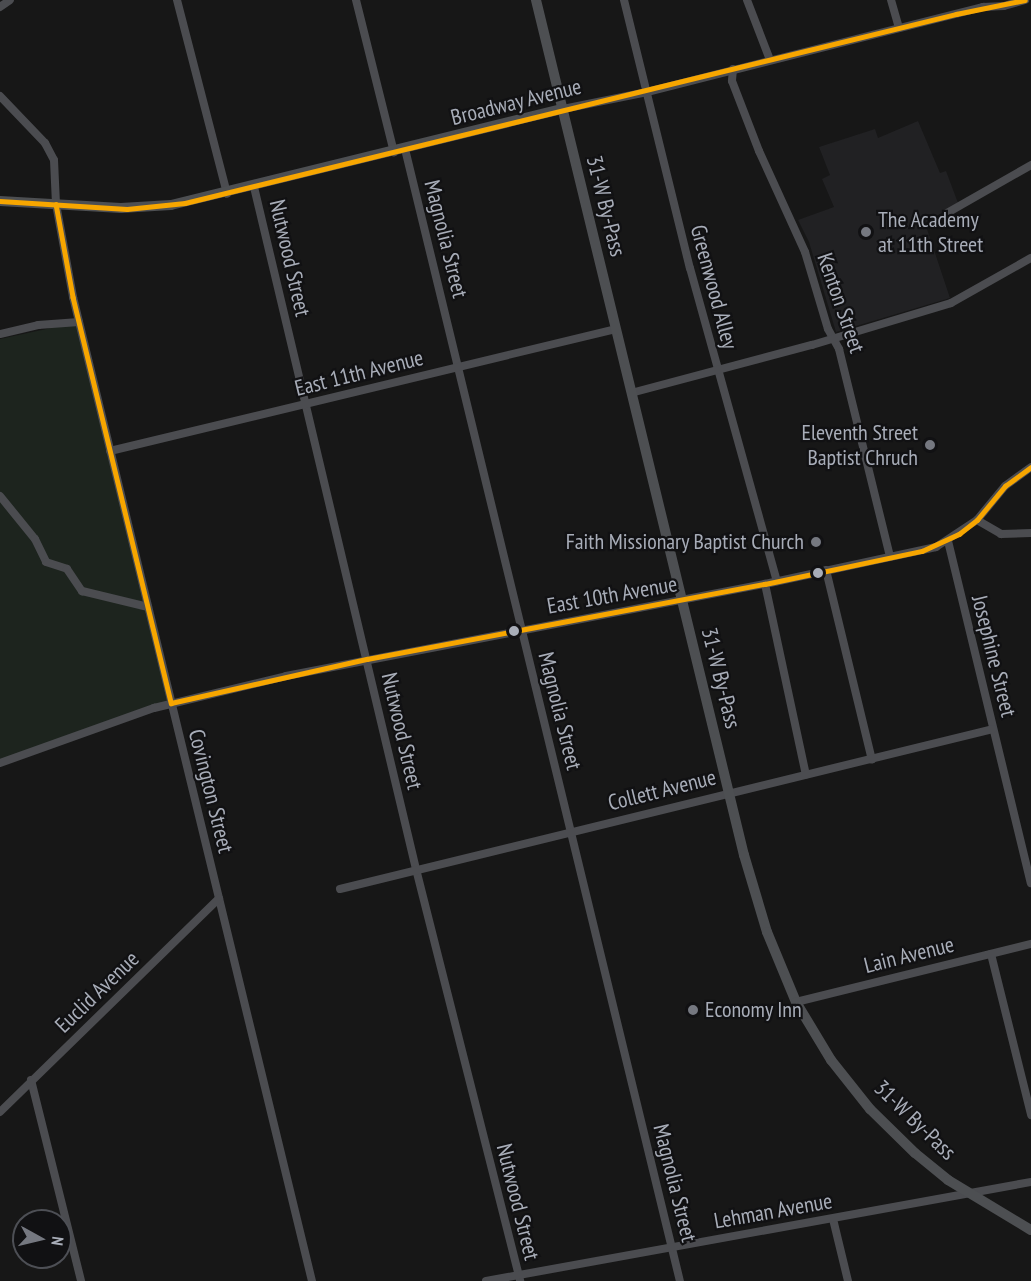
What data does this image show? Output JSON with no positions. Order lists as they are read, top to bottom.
{
  "streets": {
    "main road": ["Broadway Avenue", "31-W By-Pass"],
    "street": [
      "Magnolia Street",
      "Nutwood Street",
      "Greenwood Alley",
      "Kenton Street",
      "East 11th Avenue",
      "East 10th Avenue",
      "Josephine Street",
      "Collett Avenue",
      "Covington Street",
      "Lain Avenue",
      "Euclid Avenue",
      "Lehman Avenue"
    ]
  },
  "crossings": [
    ["Broadway Avenue", "31-W By-Pass"],
    ["Broadway Avenue", "Magnolia Street"],
    ["Broadway Avenue", "Nutwood Street"],
    ["Broadway Avenue", "Greenwood Alley"],
    ["Broadway Avenue", "Kenton Street"],
    ["Broadway Avenue", "Covington Street"],
    ["31-W By-Pass", "East 11th Avenue"],
    ["31-W By-Pass", "East 10th Avenue"],
    ["31-W By-Pass", "Collett Avenue"],
    ["31-W By-Pass", "Lain Avenue"],
    ["31-W By-Pass", "Lehman Avenue"],
    ["Magnolia Street", "East 11th Avenue"],
    ["Magnolia Street", "East 10th Avenue"],
    ["Magnolia Street", "Collett Avenue"],
    ["Magnolia Street", "Lehman Avenue"],
    ["Nutwood Street", "East 11th Avenue"],
    ["Nutwood Street", "East 10th Avenue"],
    ["Nutwood Street", "Collett Avenue"],
    ["Nutwood Street", "Lehman Avenue"],
    ["Greenwood Alley", "East 10th Avenue"],
    ["Kenton Street", "East 10th Avenue"],
    ["East 11th Avenue", "Covington Street"],
    ["East 10th Avenue", "Josephine Street"],
    ["East 10th Avenue", "Covington Street"],
    ["Josephine Street", "Collett Avenue"],
    ["Covington Street", "Euclid Avenue"]
  ],
  "places": [
    "The Academy at 11th Street",
    "Eleventh Street Baptist Chruch",
    "Faith Missionary Baptist Church",
    "Economy Inn"
  ],
  "north": "right"
}
